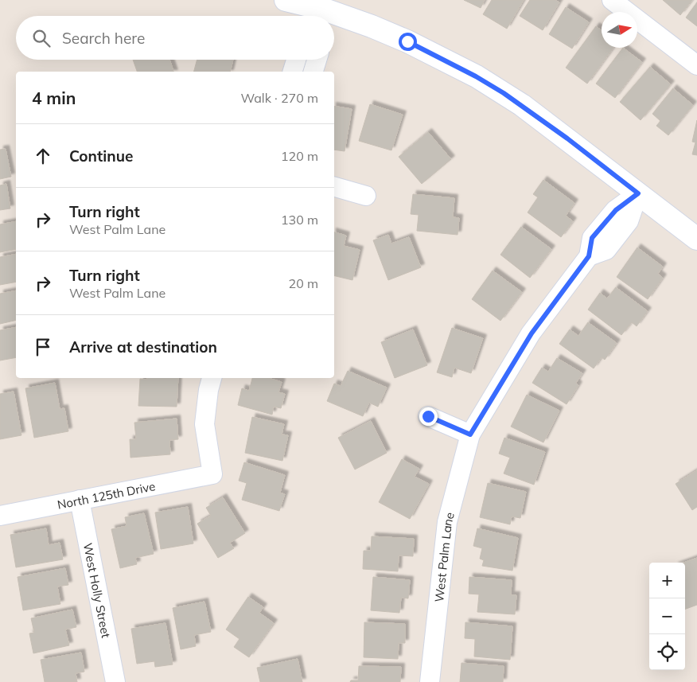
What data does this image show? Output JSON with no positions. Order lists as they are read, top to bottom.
{
  "streets": {
    "street": ["North 125th Drive", "West Palm Lane", "West Holly Street"]
  },
  "crossings": [
    ["North 125th Drive", "West Holly Street"]
  ],
  "north": "right",
  "page": {
    "search": "Search here",
    "heading": ["4 min", "Walk · 270 m"],
    "list": [
      ["Continue", "120 m"],
      ["Turn right", "West Palm Lane", "130 m"],
      ["Turn right", "West Palm Lane", "20 m"],
      "Arrive at destination"
    ],
    "map_buttons": ["+", "−"]
  }
}
